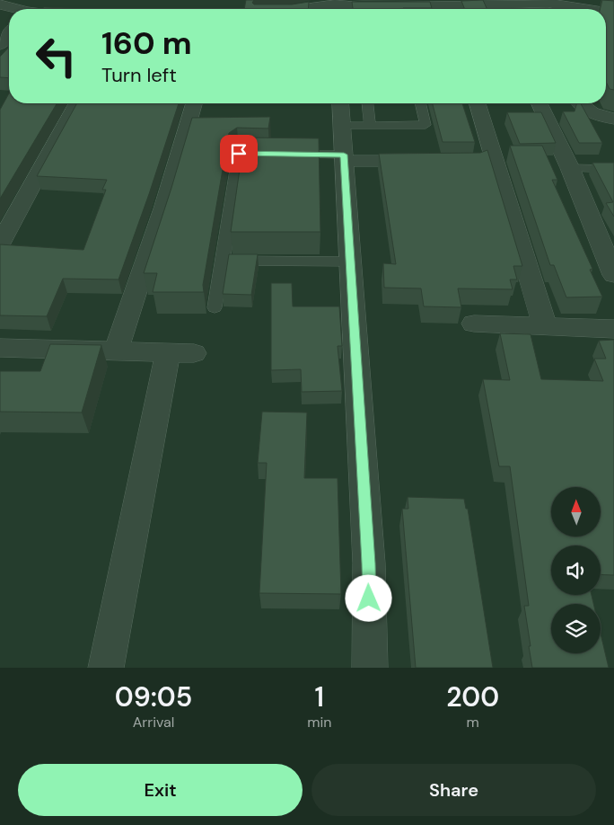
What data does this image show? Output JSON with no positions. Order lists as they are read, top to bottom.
{
  "north": "top",
  "page": {
    "turn": ["160 m", "Turn left"],
    "eta": [
      "09:05",
      "Arrival",
      "1",
      "min",
      "200",
      "m"
    ],
    "buttons": ["Exit", "Share"]
  }
}
